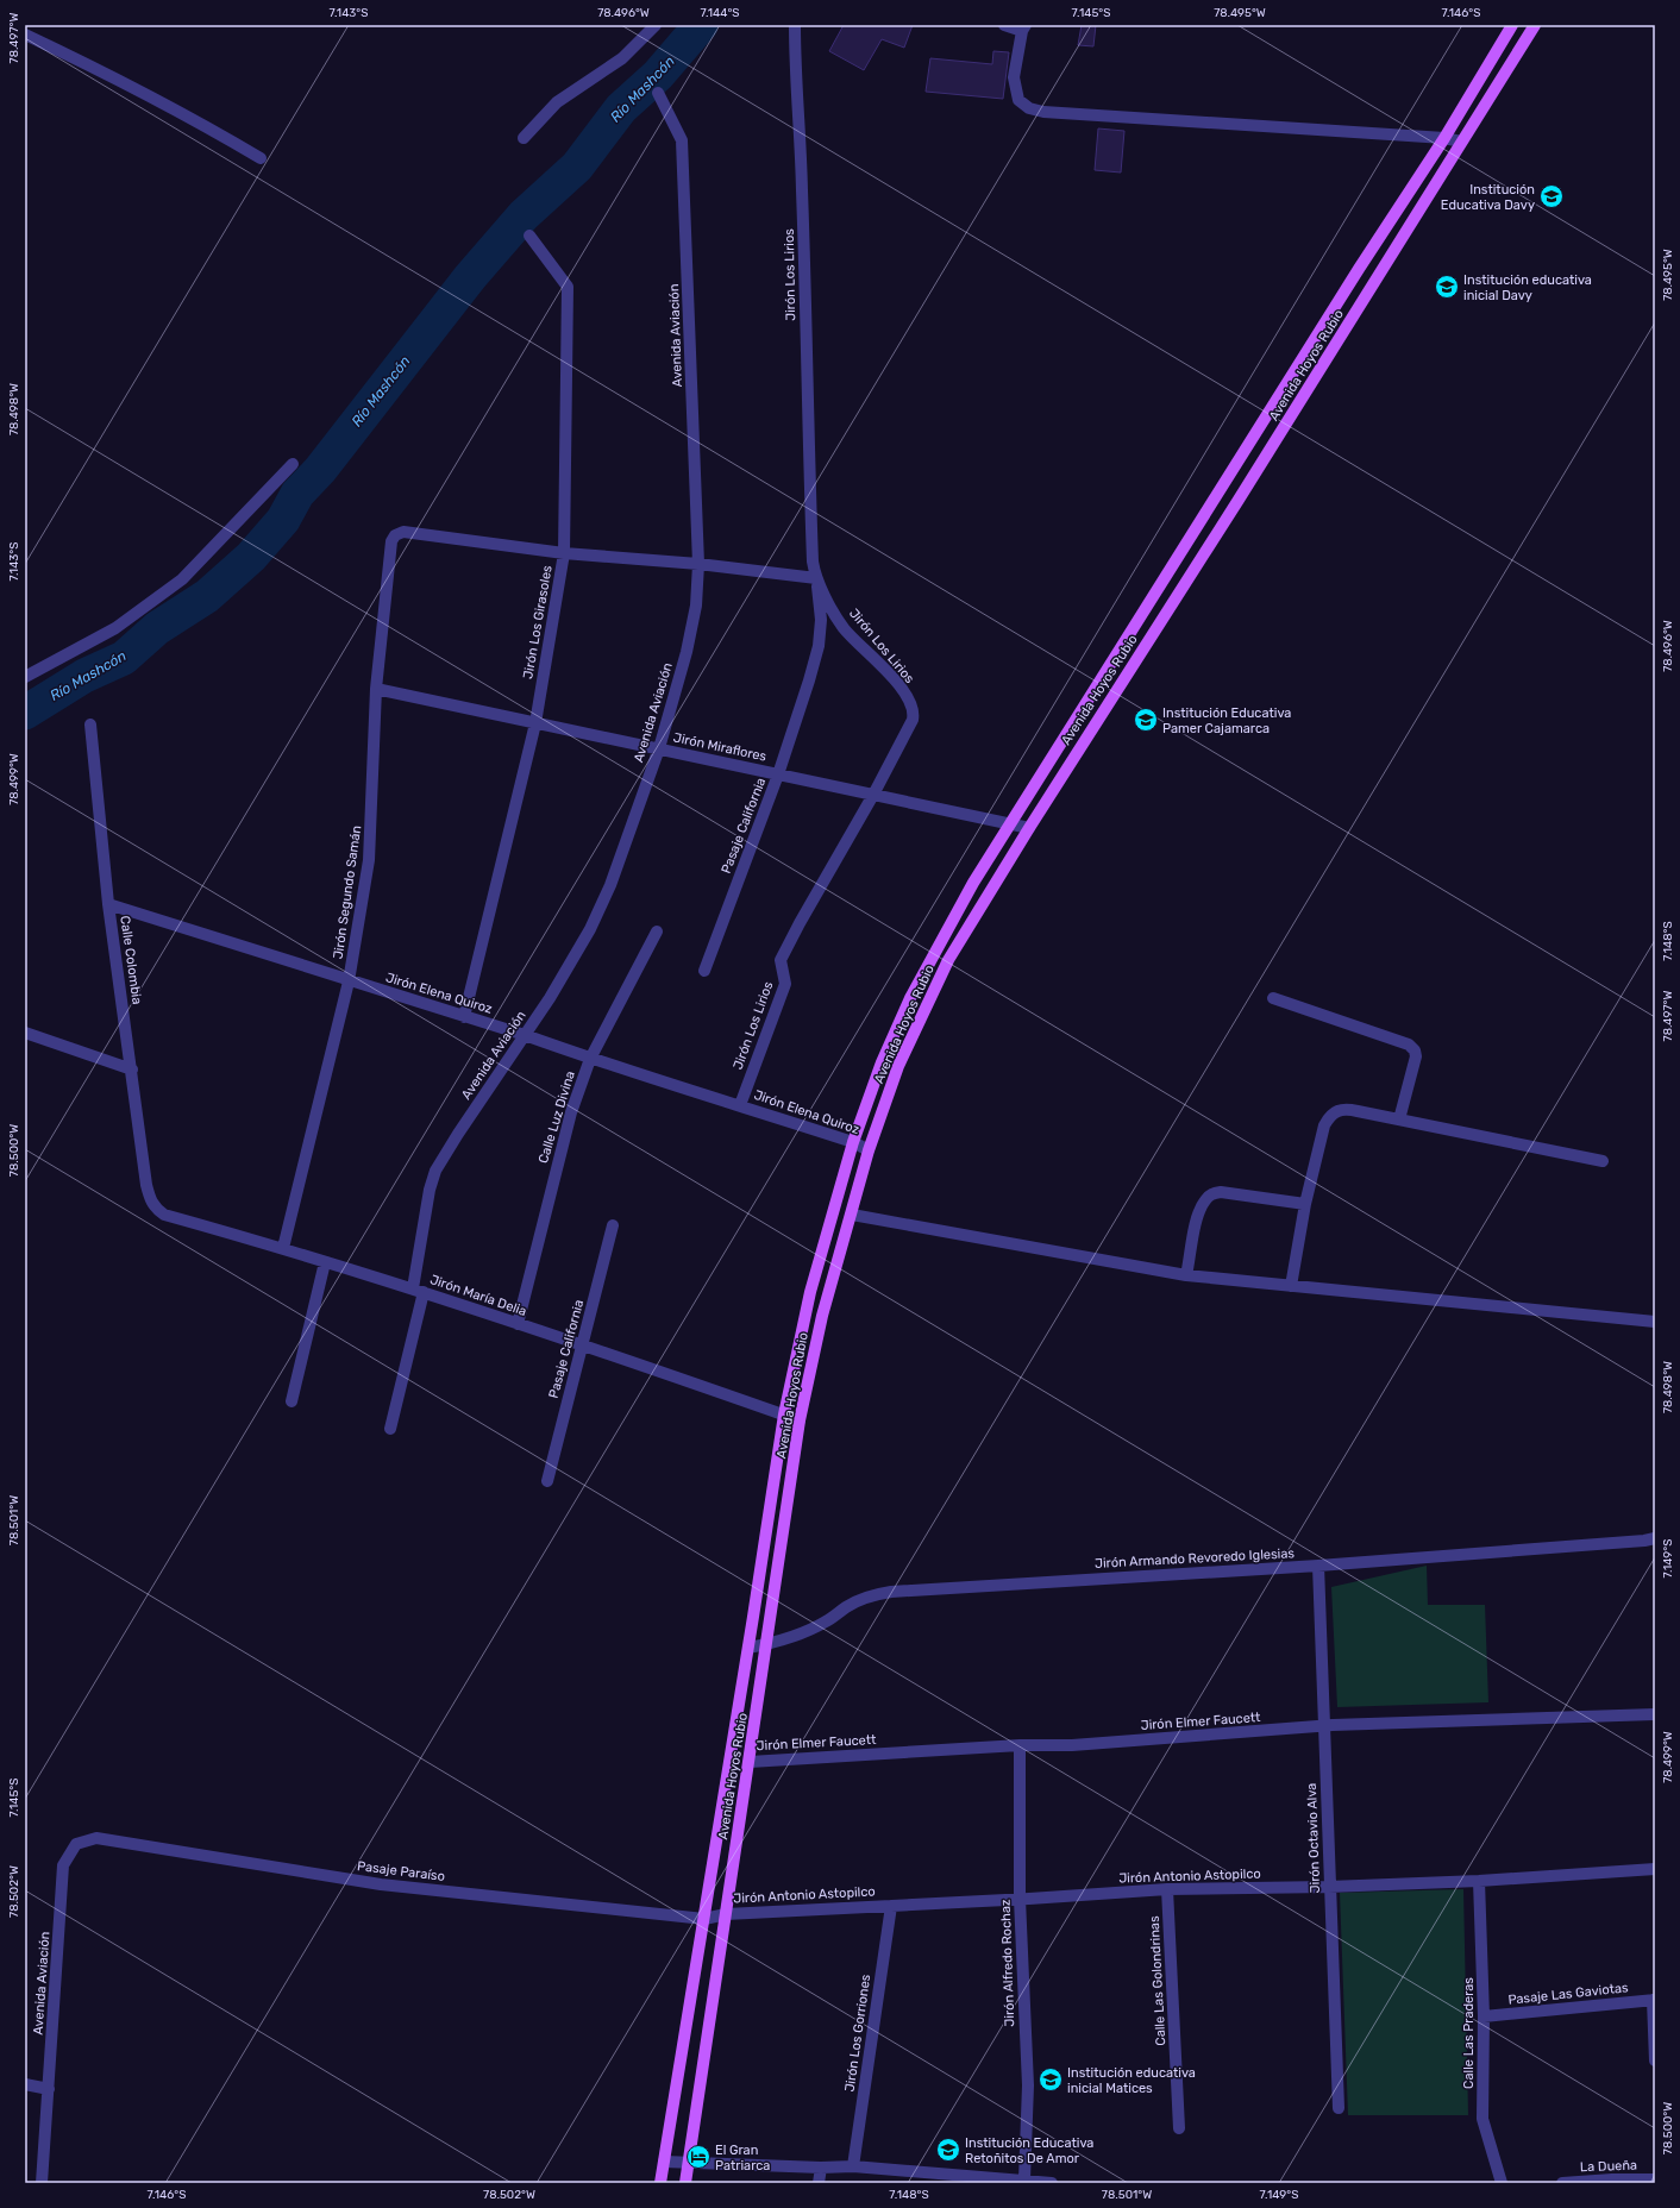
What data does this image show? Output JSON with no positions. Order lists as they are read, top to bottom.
{
  "streets": {
    "main road": ["Avenida Hoyos Rubio"],
    "street": [
      "Jirón Los Lirios",
      "Avenida Aviación",
      "Jirón Los Girasoles",
      "Jirón Miraflores",
      "Pasaje California",
      "Jirón Segundo Samán",
      "Calle Colombia",
      "Jirón Elena Quiroz",
      "Calle Luz Divina",
      "Jirón María Delia",
      "Jirón Armando Revoredo Iglesias",
      "Jirón Elmer Faucett",
      "Jirón Octavio Alva",
      "Pasaje Paraíso",
      "Jirón Antonio Astopilco",
      "Jirón Alfredo Rochaz",
      "Calle Las Golondrinas",
      "Pasaje Las Gaviotas",
      "Jirón Los Gorriones",
      "Calle Las Praderas",
      "La Dueña"
    ]
  },
  "crossings": [
    ["Jirón Los Lirios", "Jirón Miraflores"],
    ["Jirón Los Lirios", "Pasaje California"],
    ["Jirón Los Lirios", "Jirón Elena Quiroz"],
    ["Avenida Aviación", "Jirón Miraflores"],
    ["Avenida Aviación", "Jirón Elena Quiroz"],
    ["Avenida Aviación", "Jirón María Delia"],
    ["Avenida Aviación", "Pasaje Paraíso"],
    ["Avenida Hoyos Rubio", "Jirón Miraflores"],
    ["Avenida Hoyos Rubio", "Jirón Elena Quiroz"],
    ["Avenida Hoyos Rubio", "Jirón María Delia"],
    ["Avenida Hoyos Rubio", "Jirón Armando Revoredo Iglesias"],
    ["Avenida Hoyos Rubio", "Jirón Elmer Faucett"],
    ["Avenida Hoyos Rubio", "Pasaje Paraíso"],
    ["Avenida Hoyos Rubio", "Jirón Antonio Astopilco"],
    ["Jirón Los Girasoles", "Jirón Miraflores"],
    ["Jirón Los Girasoles", "Jirón Segundo Samán"],
    ["Jirón Los Girasoles", "Jirón Elena Quiroz"],
    ["Jirón Miraflores", "Pasaje California"],
    ["Jirón Miraflores", "Jirón Segundo Samán"],
    ["Pasaje California", "Jirón María Delia"],
    ["Jirón Segundo Samán", "Jirón Elena Quiroz"],
    ["Jirón Segundo Samán", "Jirón María Delia"],
    ["Calle Colombia", "Jirón Elena Quiroz"],
    ["Calle Colombia", "Jirón María Delia"],
    ["Jirón Elena Quiroz", "Calle Luz Divina"],
    ["Calle Luz Divina", "Jirón María Delia"],
    ["Jirón Armando Revoredo Iglesias", "Jirón Octavio Alva"],
    ["Jirón Elmer Faucett", "Jirón Octavio Alva"],
    ["Jirón Elmer Faucett", "Jirón Alfredo Rochaz"],
    ["Jirón Octavio Alva", "Jirón Antonio Astopilco"],
    ["Pasaje Paraíso", "Jirón Antonio Astopilco"],
    ["Jirón Antonio Astopilco", "Jirón Alfredo Rochaz"],
    ["Jirón Antonio Astopilco", "Calle Las Golondrinas"],
    ["Jirón Antonio Astopilco", "Jirón Los Gorriones"],
    ["Jirón Antonio Astopilco", "Calle Las Praderas"],
    ["Pasaje Las Gaviotas", "Calle Las Praderas"]
  ],
  "water": ["Río Mashcón"],
  "places": {
    "school or university": [
      "Institución Educativa Davy",
      "Institución educativa inicial Davy",
      "Institución Educativa Pamer Cajamarca",
      "Institución educativa inicial Matices",
      "Institución Educativa Retoñitos De Amor"
    ],
    "hotel": ["El Gran Patriarca"]
  },
  "coordinates": [
    "7.143°S",
    "78.496°W",
    "7.144°S",
    "7.145°S",
    "78.495°W",
    "7.146°S",
    "78.497°W",
    "78.498°W",
    "78.499°W",
    "7.148°S",
    "78.500°W",
    "78.501°W",
    "7.149°S",
    "78.502°W"
  ]
}
